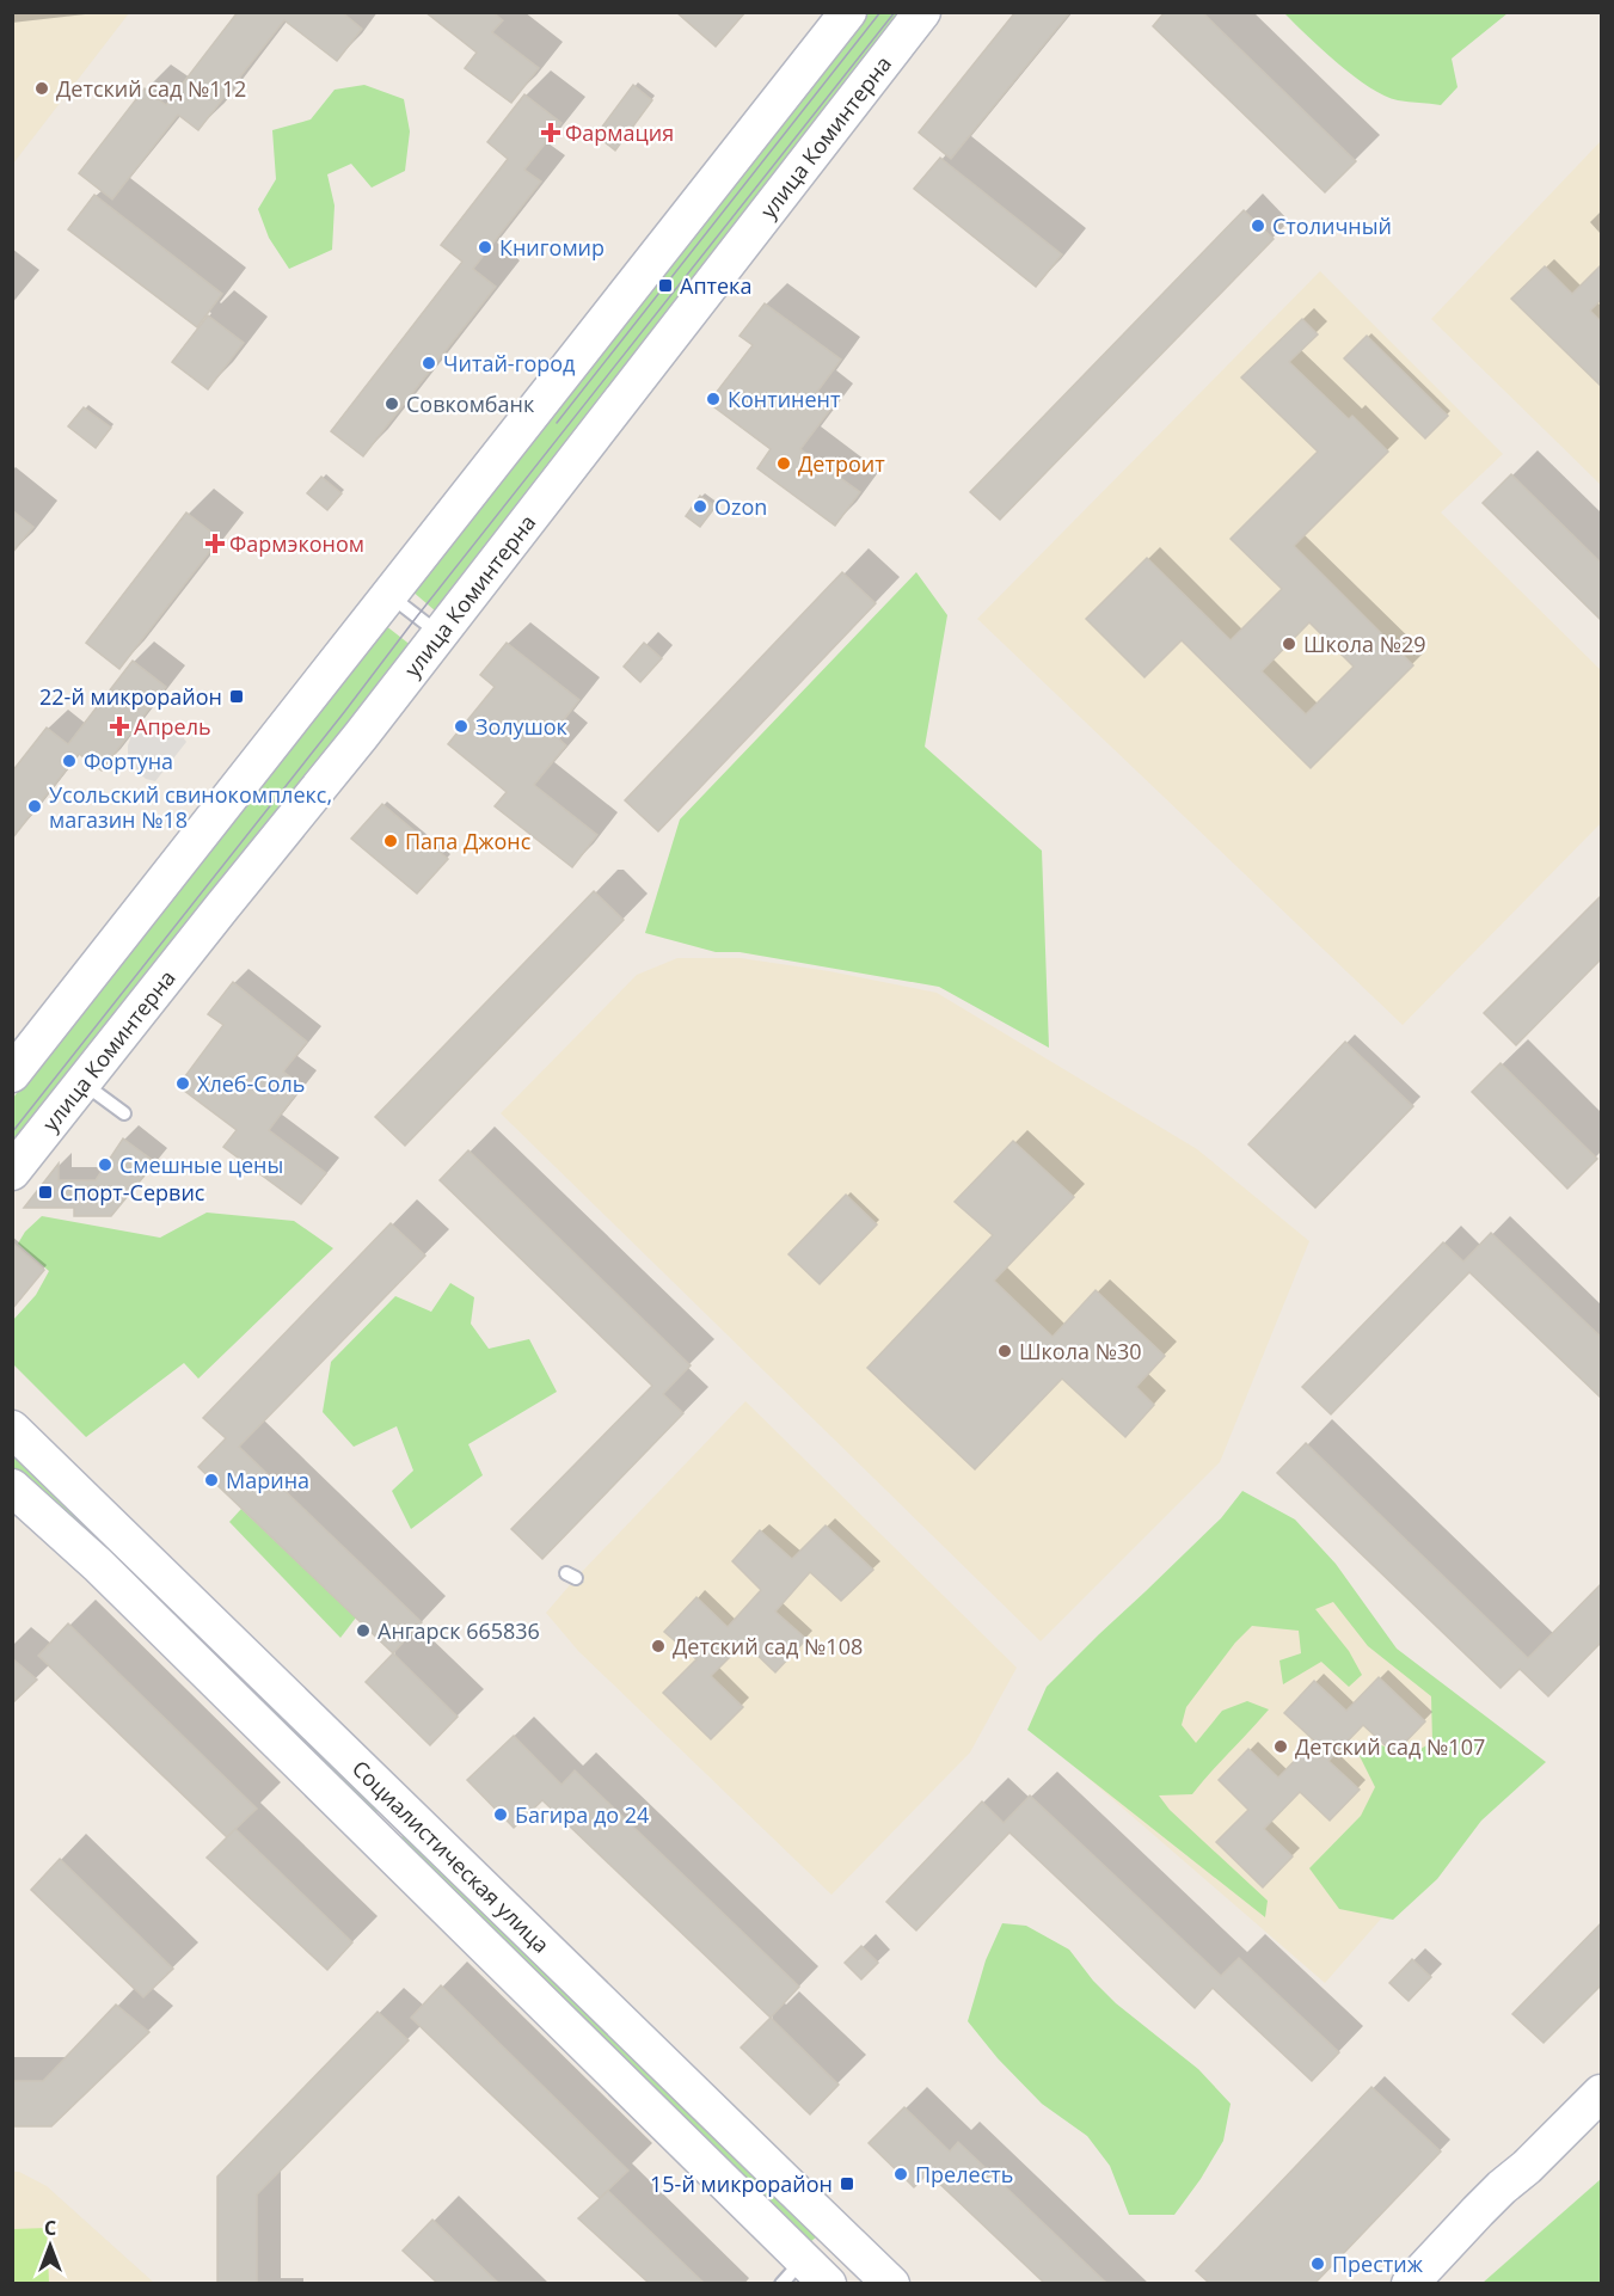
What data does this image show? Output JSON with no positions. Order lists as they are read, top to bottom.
{
  "streets": {
    "street": ["улица Коминтерна", "Социалистическая улица"]
  },
  "places": {
    "other": [
      "Детский сад №112",
      "Столичный",
      "Книгомир",
      "Читай-город",
      "Континент",
      "Совкомбанк",
      "Детроит",
      "Ozon",
      "Школа №29",
      "Золушок",
      "Фортуна",
      "Усольский свинокомплекс, магазин №18",
      "Папа Джонс",
      "Хлеб-Соль",
      "Смешные цены",
      "Школа №30",
      "Марина",
      "Ангарск 665836",
      "Детский сад №108",
      "Детский сад №107",
      "Багира до 24",
      "Прелесть",
      "Престиж"
    ],
    "health": ["Фармация", "Фармэконом", "Апрель"],
    "transit": [
      "Аптека",
      "22-й микрорайон",
      "Спорт-Сервис",
      "15-й микрорайон"
    ]
  },
  "north": "top"
}
